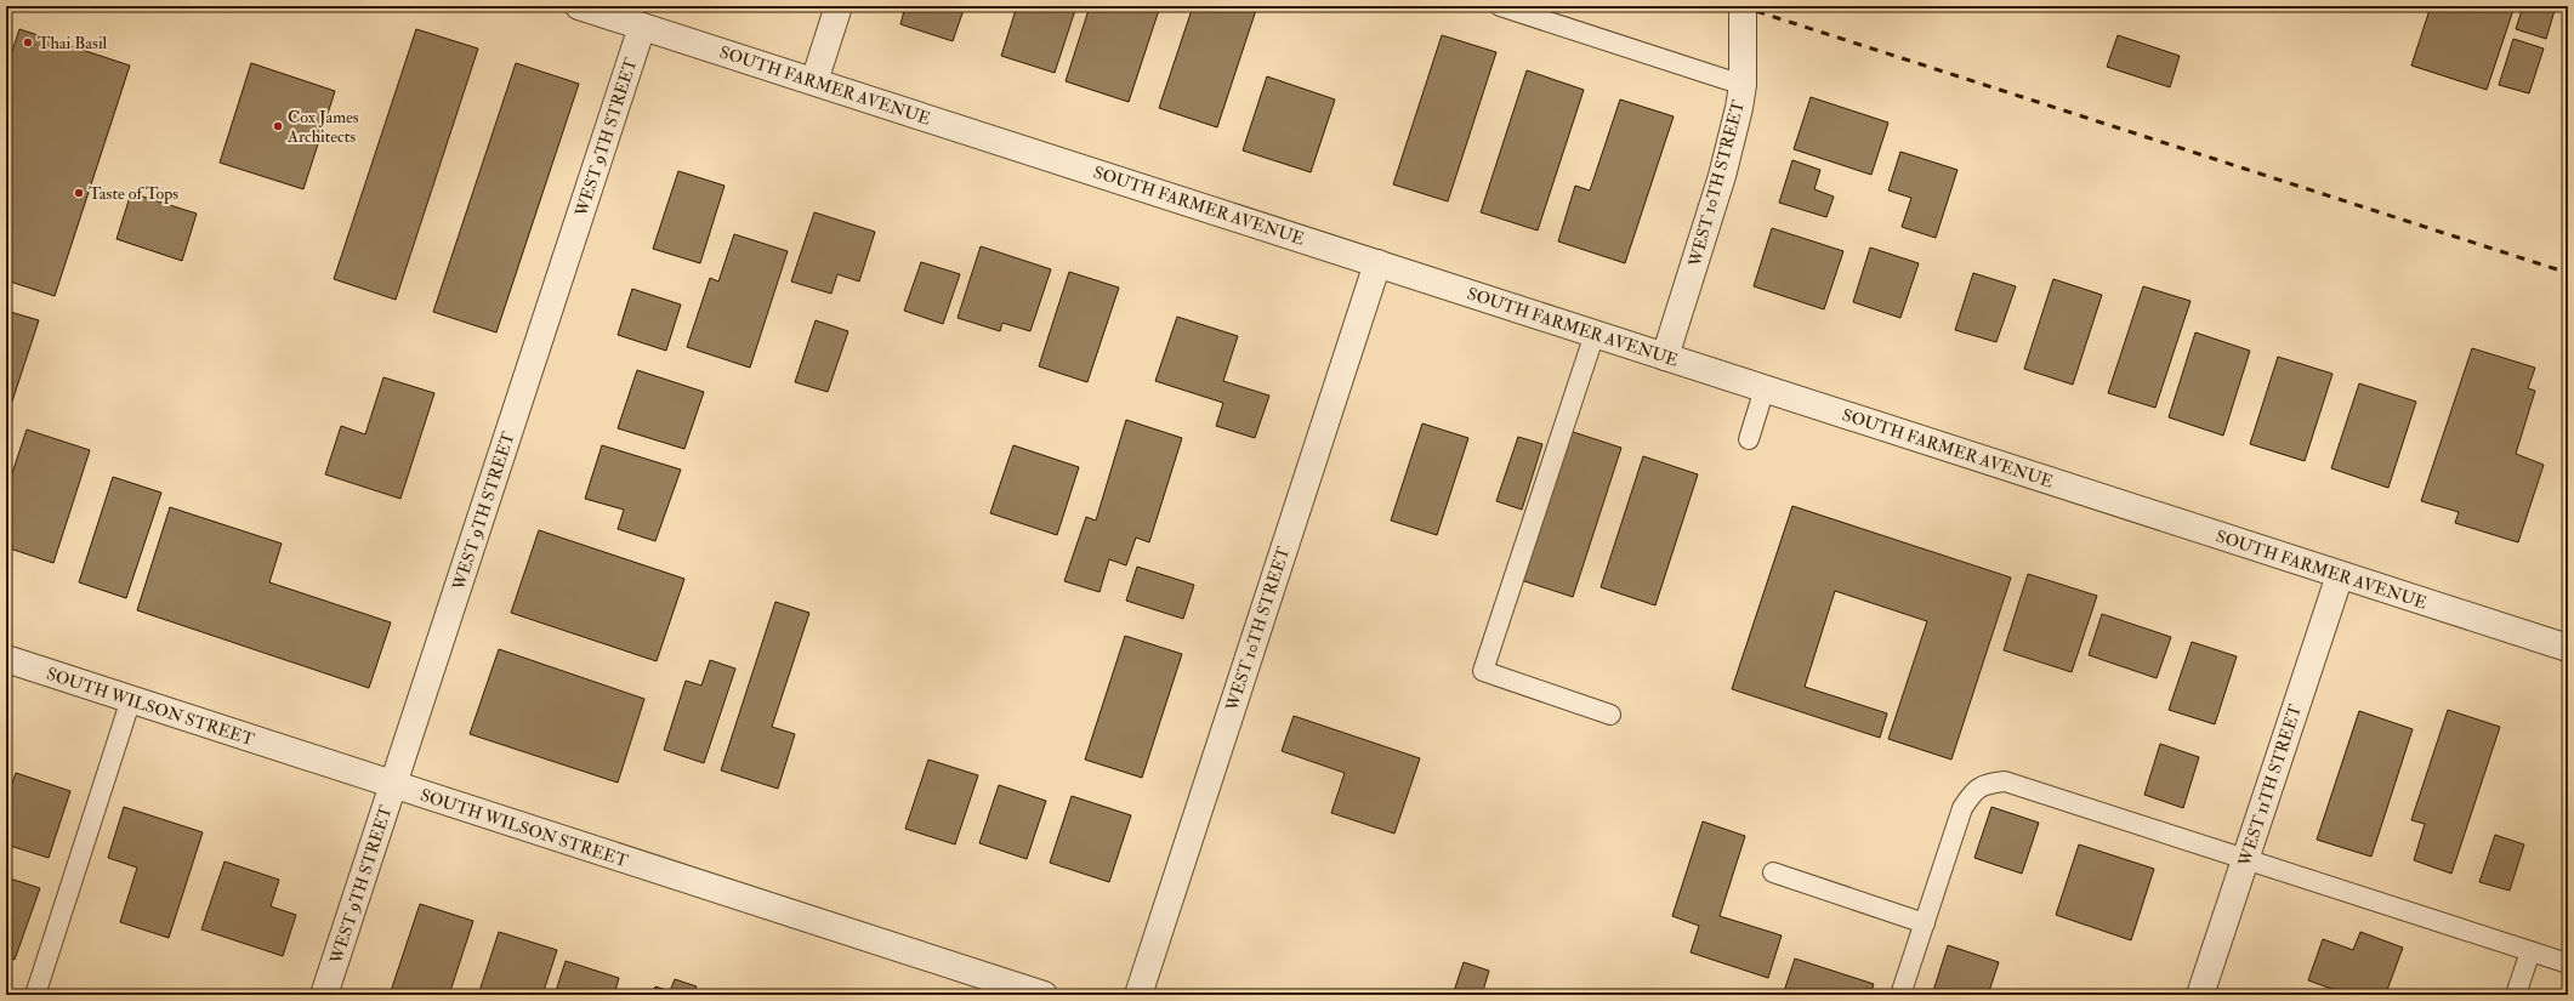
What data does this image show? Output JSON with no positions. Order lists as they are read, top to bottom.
{
  "streets": {
    "street": [
      "SOUTH FARMER AVENUE",
      "WEST 9TH STREET",
      "WEST 10TH STREET",
      "SOUTH WILSON STREET",
      "WEST 11TH STREET"
    ]
  },
  "crossings": [
    ["SOUTH FARMER AVENUE", "WEST 9TH STREET"],
    ["SOUTH FARMER AVENUE", "WEST 10TH STREET"],
    ["SOUTH FARMER AVENUE", "WEST 11TH STREET"],
    ["WEST 9TH STREET", "SOUTH WILSON STREET"]
  ],
  "places": ["Thai Basil", "Cox James Architects", "Taste of Tops"]
}
